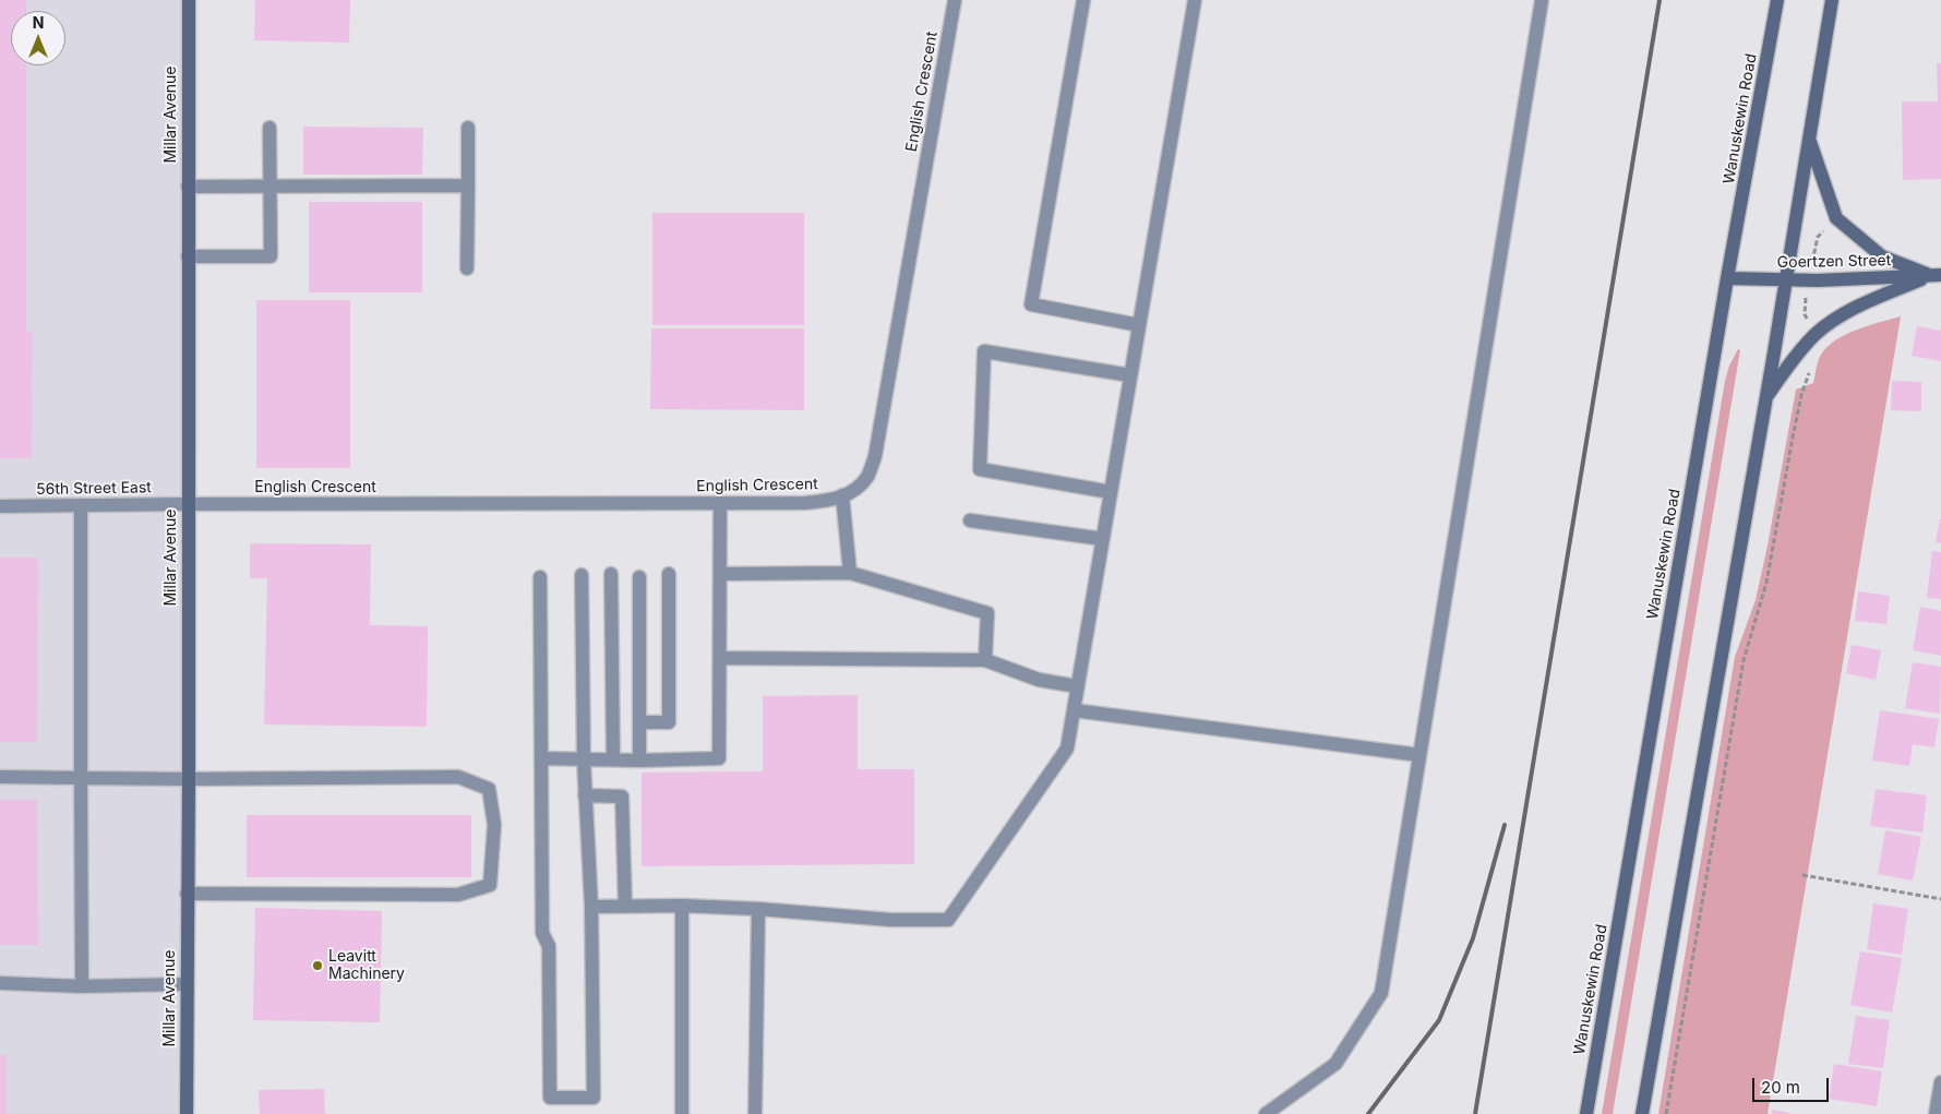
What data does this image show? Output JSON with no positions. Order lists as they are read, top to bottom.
{
  "streets": {
    "main road": ["Millar Avenue", "Wanuskewin Road", "Goertzen Street"],
    "street": ["English Crescent", "56th Street East"]
  },
  "crossings": [
    ["English Crescent", "Millar Avenue"],
    ["English Crescent", "56th Street East"],
    ["Millar Avenue", "56th Street East"],
    ["Wanuskewin Road", "Goertzen Street"]
  ],
  "places": ["Leavitt Machinery"],
  "scale_bar": "20 m",
  "north": "top"
}
